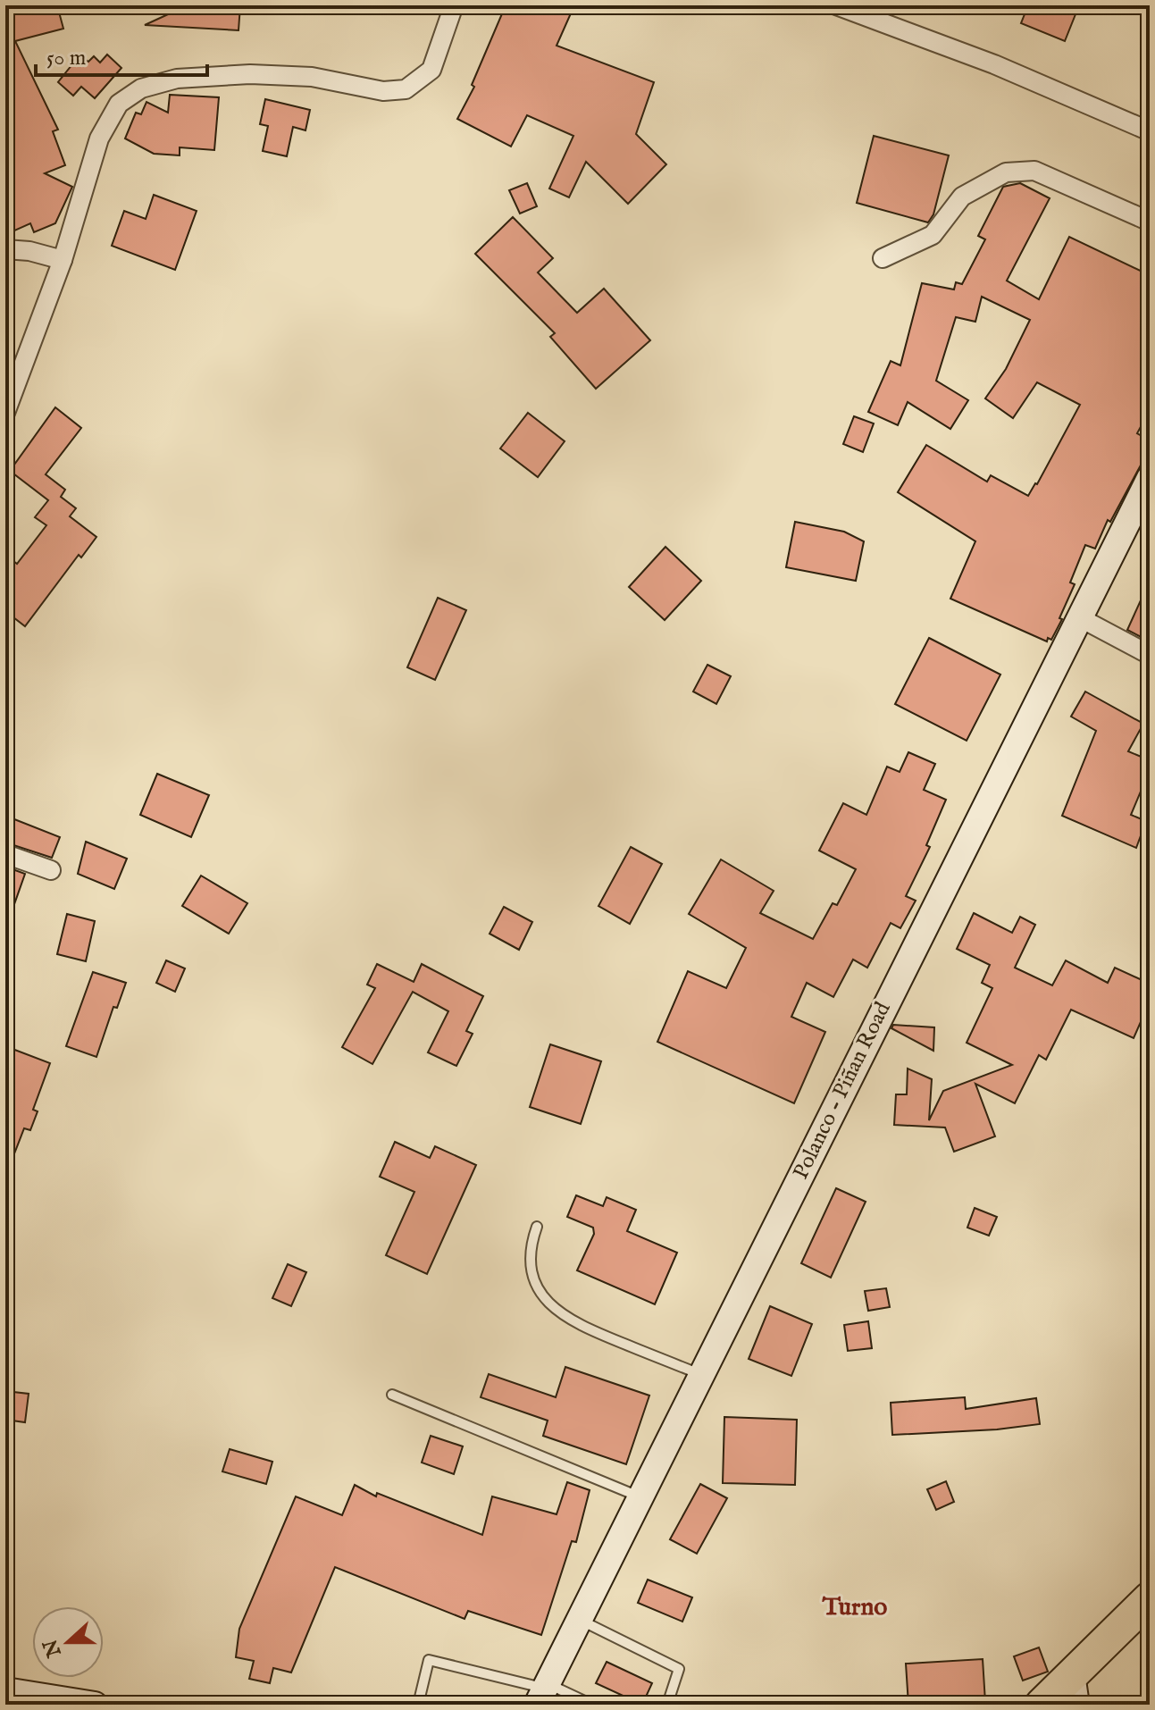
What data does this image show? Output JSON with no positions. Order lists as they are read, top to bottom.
{
  "streets": {
    "main road": ["Polanco - Piñan Road"]
  },
  "districts": ["Turno"],
  "scale_bar": "50 m",
  "north": "left"
}
